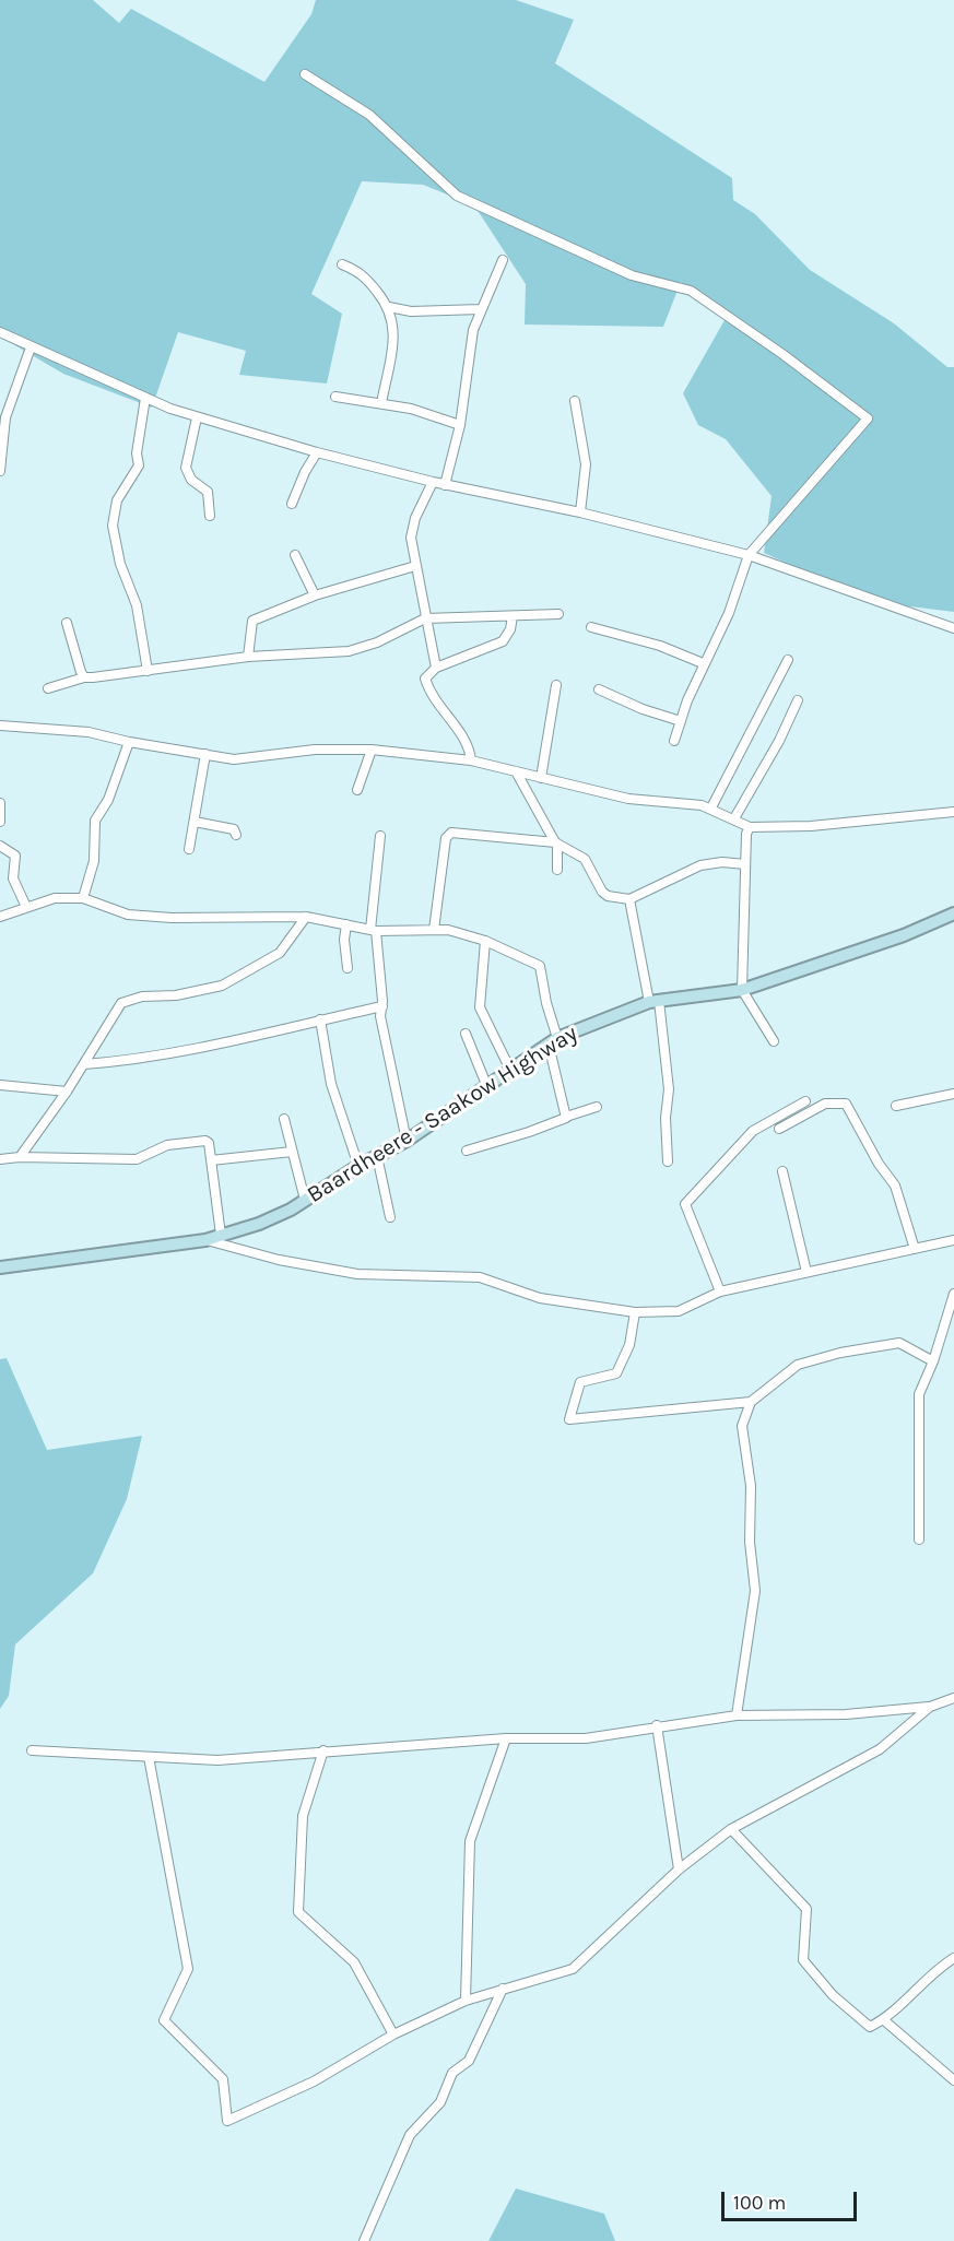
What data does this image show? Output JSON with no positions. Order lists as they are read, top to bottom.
{
  "streets": {
    "main road": ["Baardheere - Saakow Highway"]
  },
  "scale_bar": "100 m"
}
